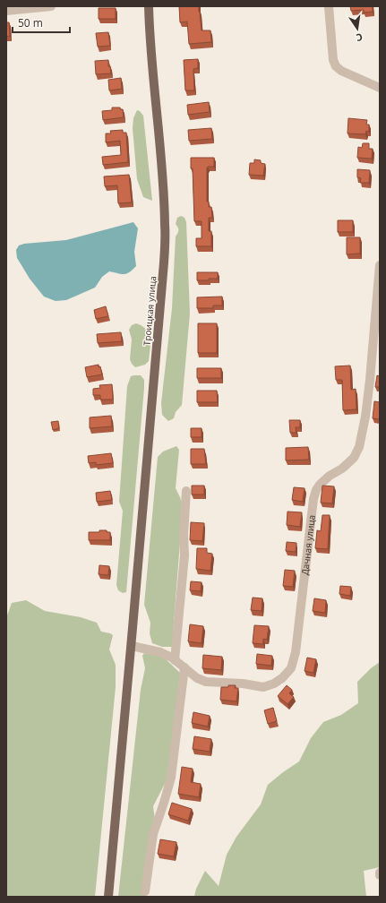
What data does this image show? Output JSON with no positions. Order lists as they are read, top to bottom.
{
  "streets": {
    "main road": ["Троицкая улица"],
    "street": ["Дачная улица"]
  },
  "crossings": [
    ["Троицкая улица", "Дачная улица"]
  ],
  "scale_bar": "50 m",
  "north": "bottom"
}
